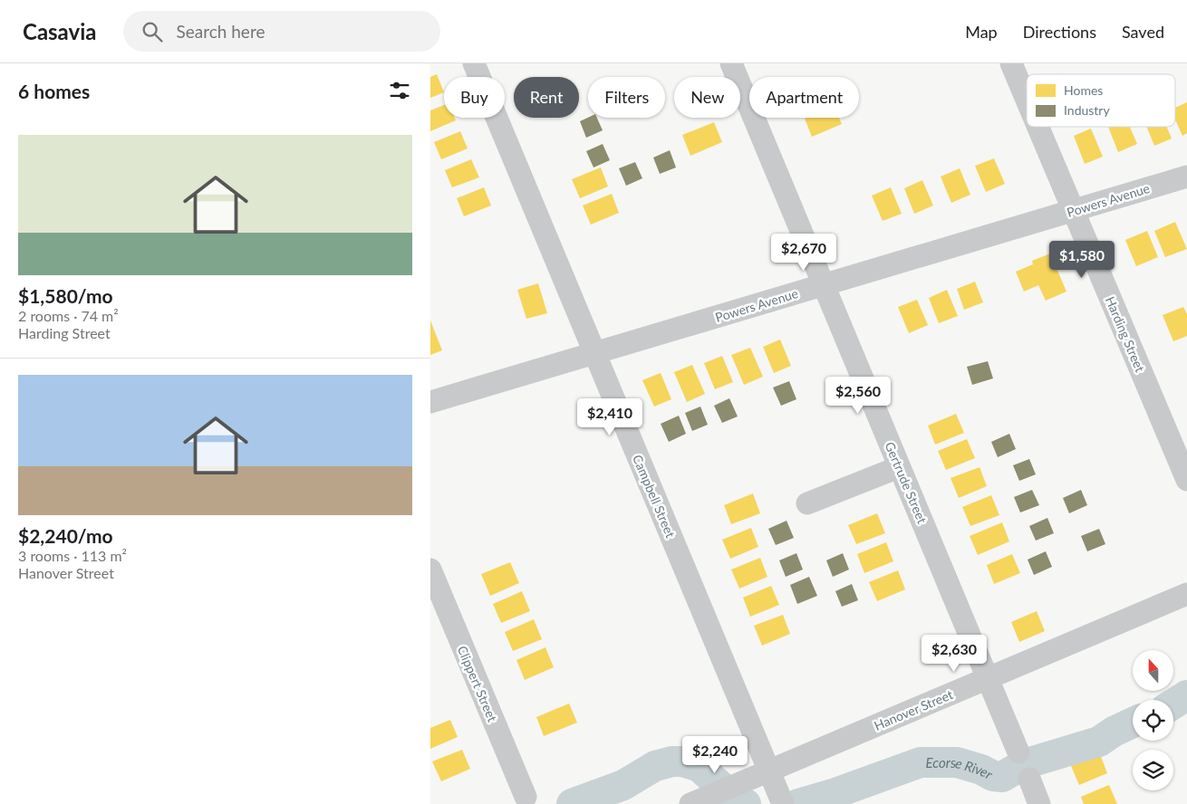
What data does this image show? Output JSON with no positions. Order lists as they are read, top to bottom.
{
  "streets": {
    "street": [
      "Powers Avenue",
      "Harding Street",
      "Gertrude Street",
      "Campbell Street",
      "Clippert Street",
      "Hanover Street"
    ]
  },
  "crossings": [
    ["Powers Avenue", "Harding Street"],
    ["Powers Avenue", "Gertrude Street"],
    ["Powers Avenue", "Campbell Street"],
    ["Gertrude Street", "Hanover Street"],
    ["Campbell Street", "Hanover Street"]
  ],
  "water": ["Ecorse River"],
  "legend": ["Homes", "Industry"],
  "north": "top",
  "page": {
    "header": "Casavia",
    "search": "Search here",
    "nav": ["Map", "Directions", "Saved"],
    "heading": "6 homes",
    "chip": [
      "Buy",
      "Rent",
      "Filters",
      "New",
      "Apartment"
    ],
    "list": [
      {
        "name": "$1,580/mo",
        "note": "2 rooms · 74 m² · Harding Street"
      },
      {
        "name": "$2,240/mo",
        "note": "3 rooms · 113 m² · Hanover Street"
      }
    ],
    "price": [
      "$2,670",
      "$1,580",
      "$2,560",
      "$2,410",
      "$2,630",
      "$2,240"
    ]
  }
}
